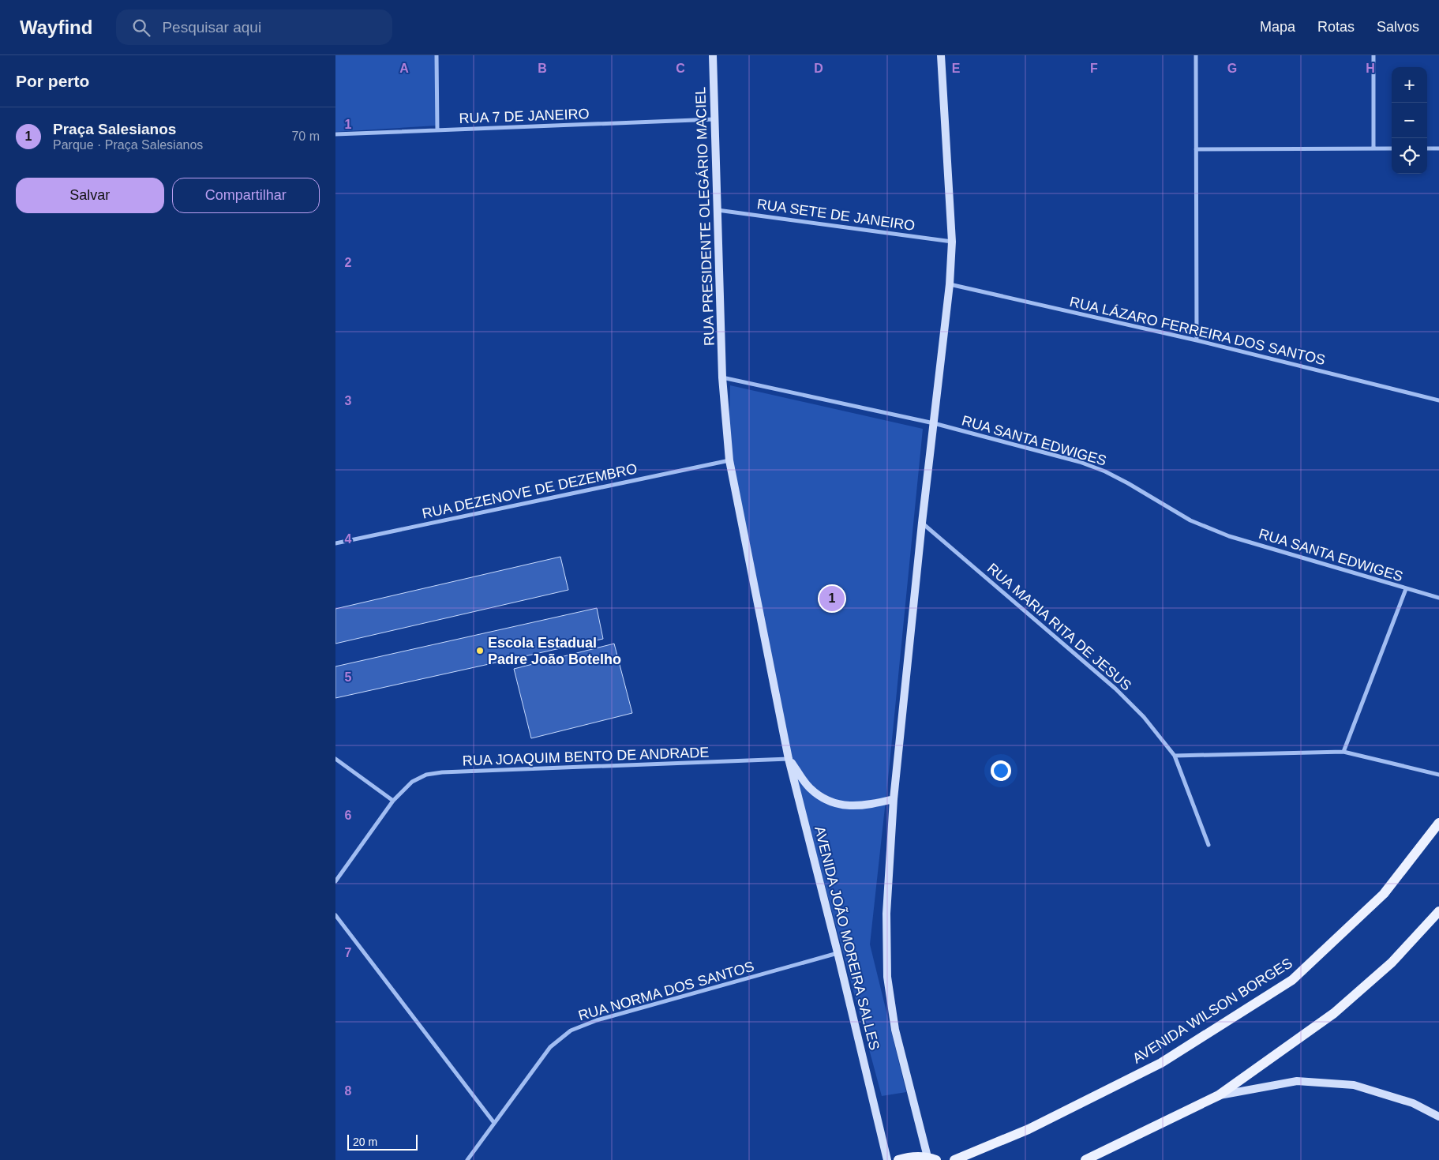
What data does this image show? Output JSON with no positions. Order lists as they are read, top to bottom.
{
  "streets": {
    "main road": ["AVENIDA WILSON BORGES"],
    "street": [
      "RUA 7 DE JANEIRO",
      "RUA SETE DE JANEIRO",
      "RUA PRESIDENTE OLEGÁRIO MACIEL",
      "RUA LÁZARO FERREIRA DOS SANTOS",
      "RUA SANTA EDWIGES",
      "RUA DEZENOVE DE DEZEMBRO",
      "RUA MARIA RITA DE JESUS",
      "RUA JOAQUIM BENTO DE ANDRADE",
      "AVENIDA JOÃO MOREIRA SALLES",
      "RUA NORMA DOS SANTOS"
    ]
  },
  "crossings": [
    ["RUA 7 DE JANEIRO", "RUA PRESIDENTE OLEGÁRIO MACIEL"],
    ["RUA SETE DE JANEIRO", "RUA PRESIDENTE OLEGÁRIO MACIEL"],
    ["RUA SETE DE JANEIRO", "AVENIDA JOÃO MOREIRA SALLES"],
    ["RUA PRESIDENTE OLEGÁRIO MACIEL", "RUA SANTA EDWIGES"],
    ["RUA PRESIDENTE OLEGÁRIO MACIEL", "RUA DEZENOVE DE DEZEMBRO"],
    ["RUA PRESIDENTE OLEGÁRIO MACIEL", "AVENIDA JOÃO MOREIRA SALLES"],
    ["RUA LÁZARO FERREIRA DOS SANTOS", "AVENIDA JOÃO MOREIRA SALLES"],
    ["RUA SANTA EDWIGES", "AVENIDA JOÃO MOREIRA SALLES"],
    ["RUA DEZENOVE DE DEZEMBRO", "AVENIDA JOÃO MOREIRA SALLES"],
    ["RUA MARIA RITA DE JESUS", "AVENIDA JOÃO MOREIRA SALLES"],
    ["RUA JOAQUIM BENTO DE ANDRADE", "AVENIDA JOÃO MOREIRA SALLES"],
    ["AVENIDA JOÃO MOREIRA SALLES", "RUA NORMA DOS SANTOS"]
  ],
  "places": ["Escola Estadual Padre João Botelho"],
  "scale_bar": "20 m",
  "page": {
    "header": "Wayfind",
    "search": "Pesquisar aqui",
    "nav": ["Mapa", "Rotas", "Salvos"],
    "heading": "Por perto",
    "map_buttons": ["+", "−"],
    "list": [
      {
        "mark": "1",
        "name": "Praça Salesianos",
        "note": "Parque · Praça Salesianos",
        "value": "70 m"
      }
    ],
    "buttons": ["Salvar", "Compartilhar"],
    "pins": "1",
    "scale": "20 m"
  },
  "grid": {
    "columns": [
      "A",
      "B",
      "C",
      "D",
      "E",
      "F",
      "G",
      "H"
    ],
    "rows": [
      "1",
      "2",
      "3",
      "4",
      "5",
      "6",
      "7",
      "8"
    ]
  }
}
